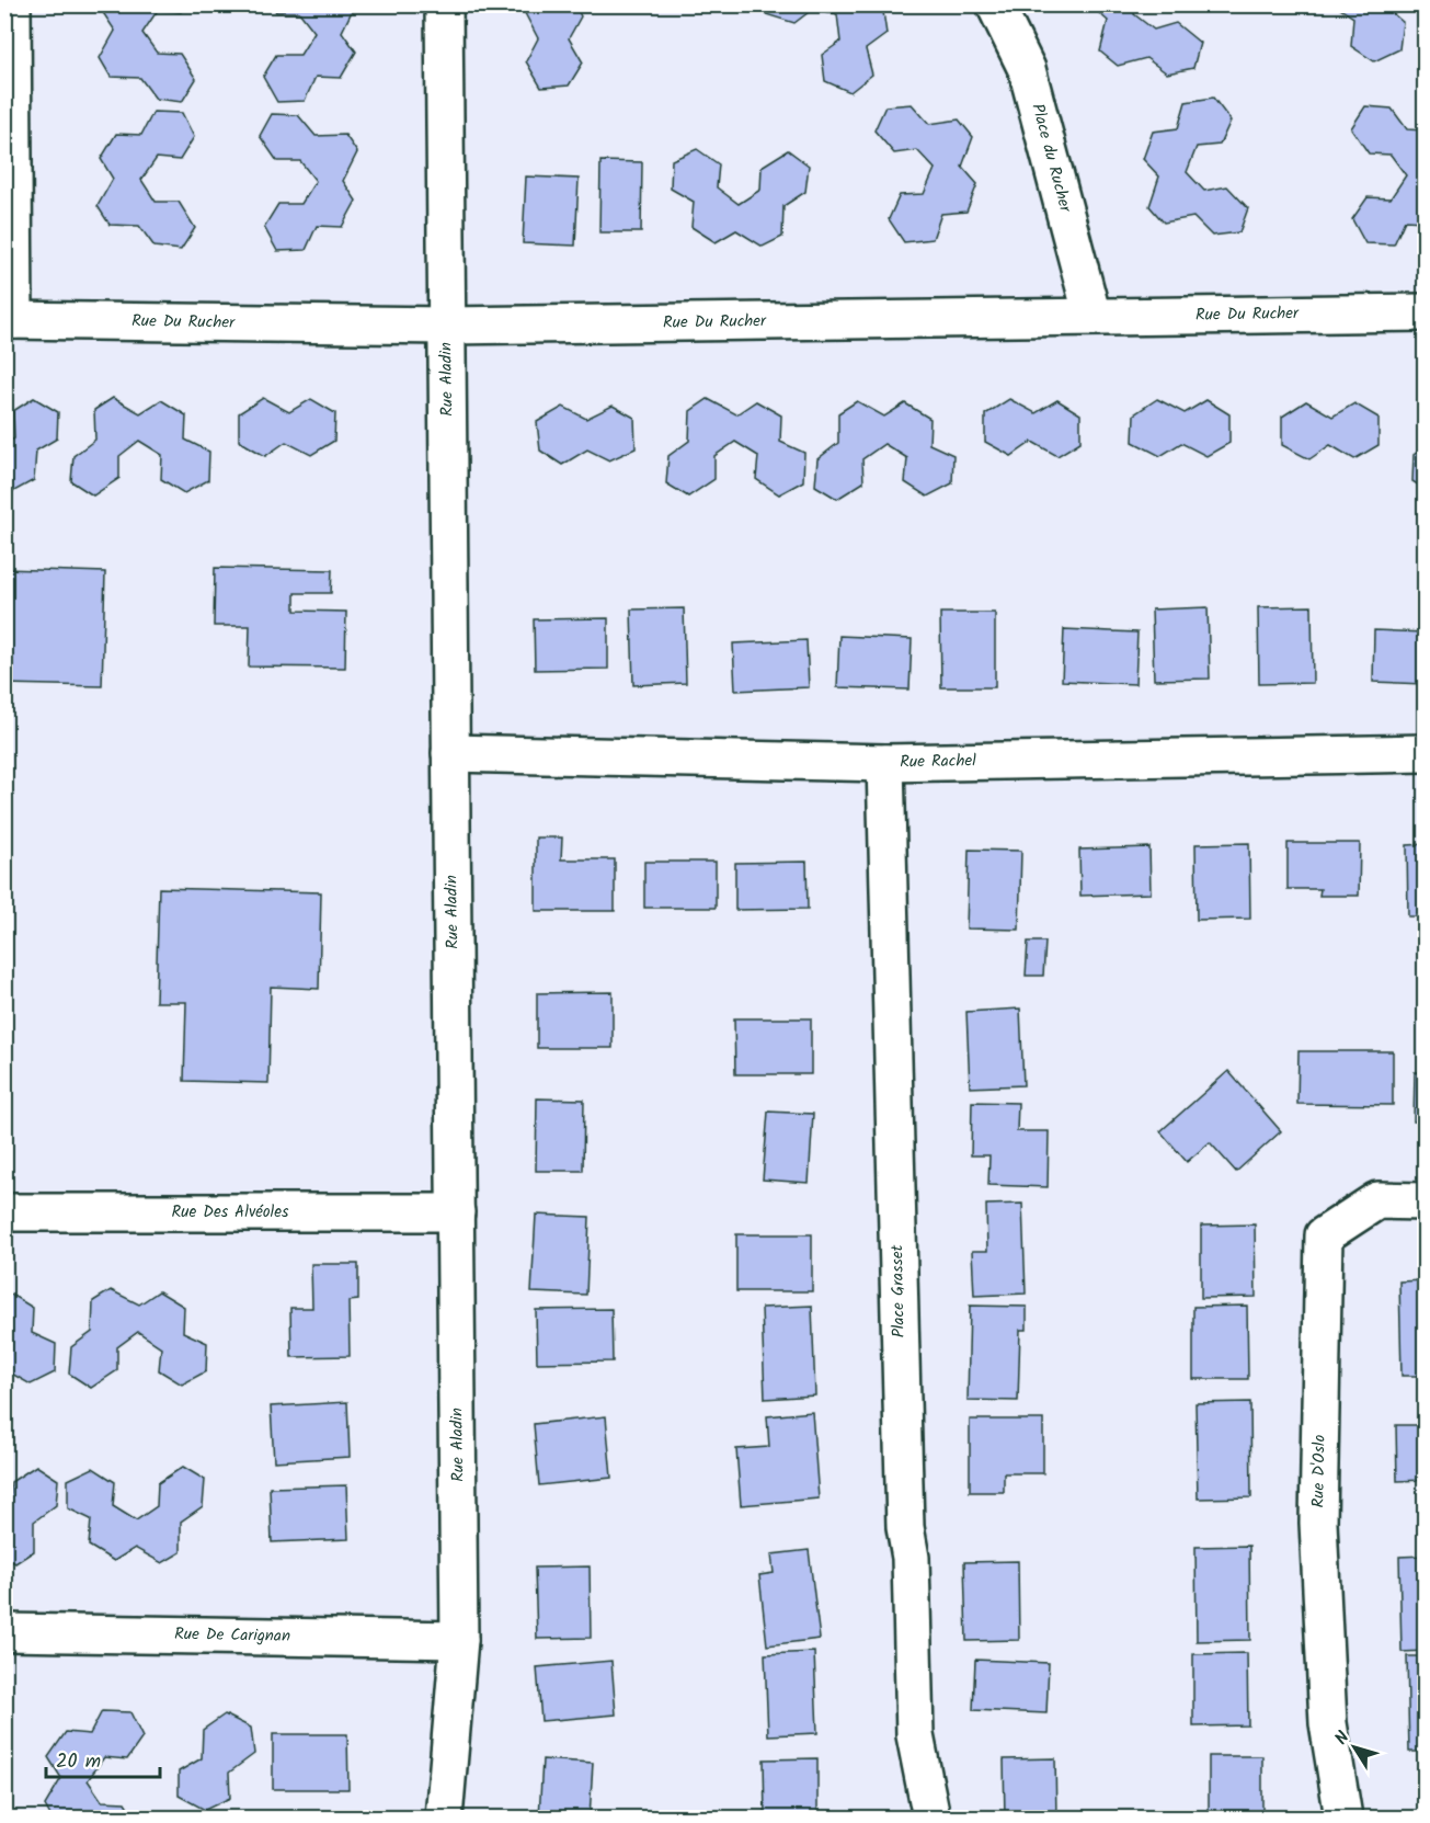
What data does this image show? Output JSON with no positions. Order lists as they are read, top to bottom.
{
  "streets": {
    "street": [
      "Place du Rucher",
      "Rue Du Rucher",
      "Rue Aladin",
      "Rue Rachel",
      "Rue Des Alvéoles",
      "Place Grasset",
      "Rue D'Oslo",
      "Rue De Carignan"
    ]
  },
  "crossings": [
    ["Place du Rucher", "Rue Du Rucher"],
    ["Rue Du Rucher", "Rue Aladin"],
    ["Rue Aladin", "Rue Rachel"],
    ["Rue Aladin", "Rue Des Alvéoles"],
    ["Rue Aladin", "Rue De Carignan"],
    ["Rue Rachel", "Place Grasset"]
  ],
  "scale_bar": "20 m",
  "north": "top left"
}
